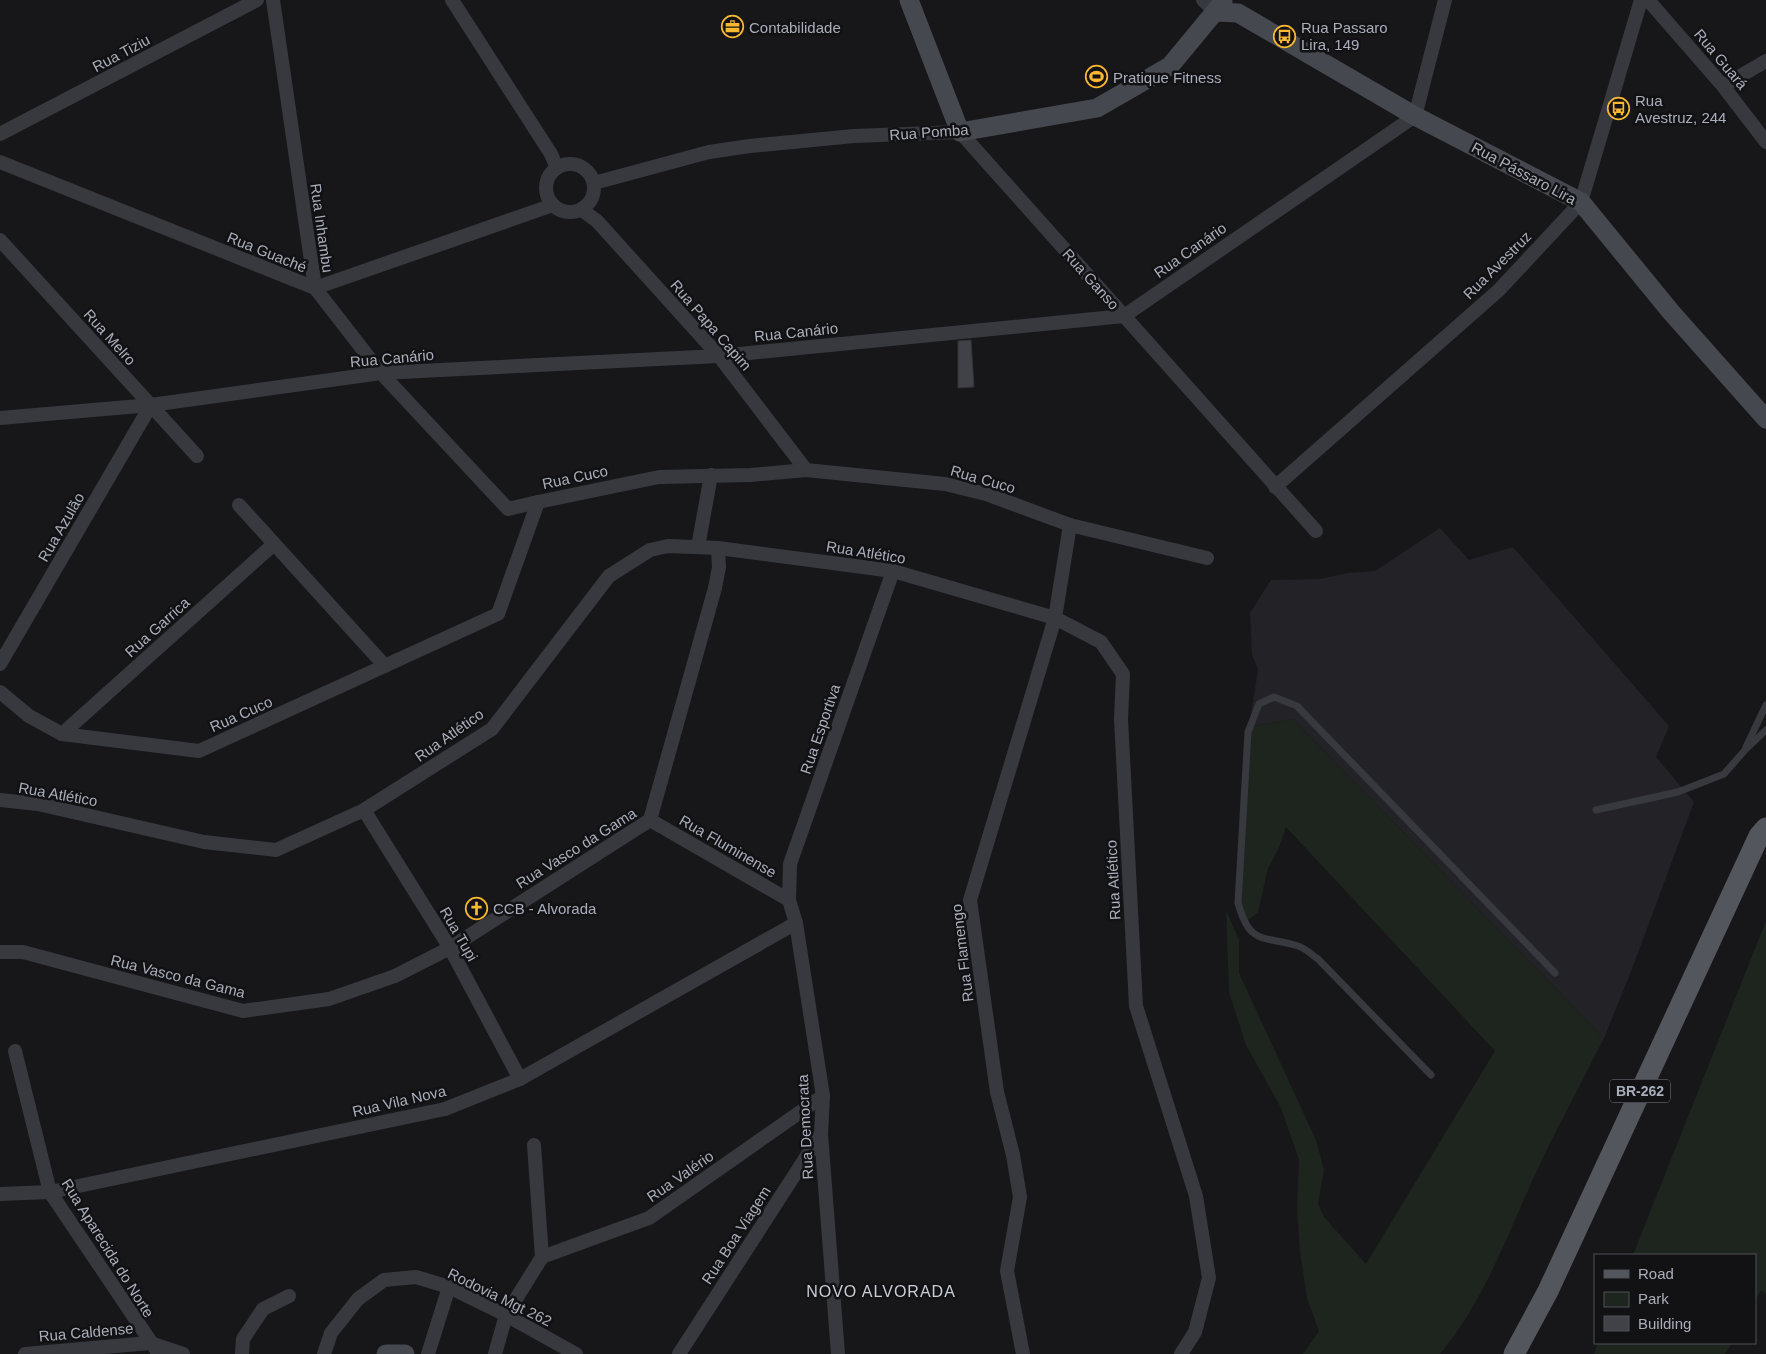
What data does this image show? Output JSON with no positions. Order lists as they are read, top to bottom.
{
  "streets": {
    "main road": ["BR-262"],
    "street": [
      "Rua Tiziu",
      "Rua Guará",
      "Rua Pomba",
      "Rua Pássaro Lira",
      "Rua Inhambu",
      "Rua Canário",
      "Rua Guaché",
      "Rua Avestruz",
      "Rua Ganso",
      "Rua Papa Capim",
      "Rua Melro",
      "Rua Cuco",
      "Rua Azulão",
      "Rua Atlético",
      "Rua Garrica",
      "Rua Esportiva",
      "Rua Fluminense",
      "Rua Vasco da Gama",
      "Rua Tupi",
      "Rua Flamengo",
      "Rua Vila Nova",
      "Rua Democrata",
      "Rua Valério",
      "Rua Boa Viagem",
      "Rua Aparecida do Norte",
      "Rodovia Mgt 262",
      "Rua Caldense"
    ]
  },
  "crossings": [
    ["Rua Pomba", "Rua Pássaro Lira"],
    ["Rua Pomba", "Rua Guaché"],
    ["Rua Pomba", "Rua Ganso"],
    ["Rua Pomba", "Rua Papa Capim"],
    ["Rua Pássaro Lira", "Rua Canário"],
    ["Rua Pássaro Lira", "Rua Avestruz"],
    ["Rua Inhambu", "Rua Canário"],
    ["Rua Inhambu", "Rua Guaché"],
    ["Rua Inhambu", "Rua Cuco"],
    ["Rua Canário", "Rua Ganso"],
    ["Rua Canário", "Rua Papa Capim"],
    ["Rua Canário", "Rua Melro"],
    ["Rua Canário", "Rua Azulão"],
    ["Rua Guaché", "Rua Papa Capim"],
    ["Rua Avestruz", "Rua Ganso"],
    ["Rua Papa Capim", "Rua Cuco"],
    ["Rua Melro", "Rua Azulão"],
    ["Rua Cuco", "Rua Garrica"],
    ["Rua Cuco", "Rua Flamengo"],
    ["Rua Atlético", "Rua Esportiva"],
    ["Rua Atlético", "Rua Vasco da Gama"],
    ["Rua Atlético", "Rua Tupi"],
    ["Rua Atlético", "Rua Flamengo"],
    ["Rua Esportiva", "Rua Fluminense"],
    ["Rua Esportiva", "Rua Democrata"],
    ["Rua Fluminense", "Rua Vasco da Gama"],
    ["Rua Fluminense", "Rua Democrata"],
    ["Rua Vasco da Gama", "Rua Tupi"],
    ["Rua Tupi", "Rua Vila Nova"],
    ["Rua Vila Nova", "Rua Democrata"],
    ["Rua Vila Nova", "Rua Aparecida do Norte"],
    ["Rua Democrata", "Rua Valério"],
    ["Rua Democrata", "Rua Boa Viagem"],
    ["Rua Aparecida do Norte", "Rua Caldense"]
  ],
  "districts": ["NOVO ALVORADA"],
  "places": {
    "office": ["Contabilidade"],
    "bus stop": ["Rua Passaro Lira, 149", "Rua Avestruz, 244"],
    "sports": ["Pratique Fitness"],
    "church": ["CCB - Alvorada"]
  },
  "legend": ["Road", "Park", "Building"]
}
